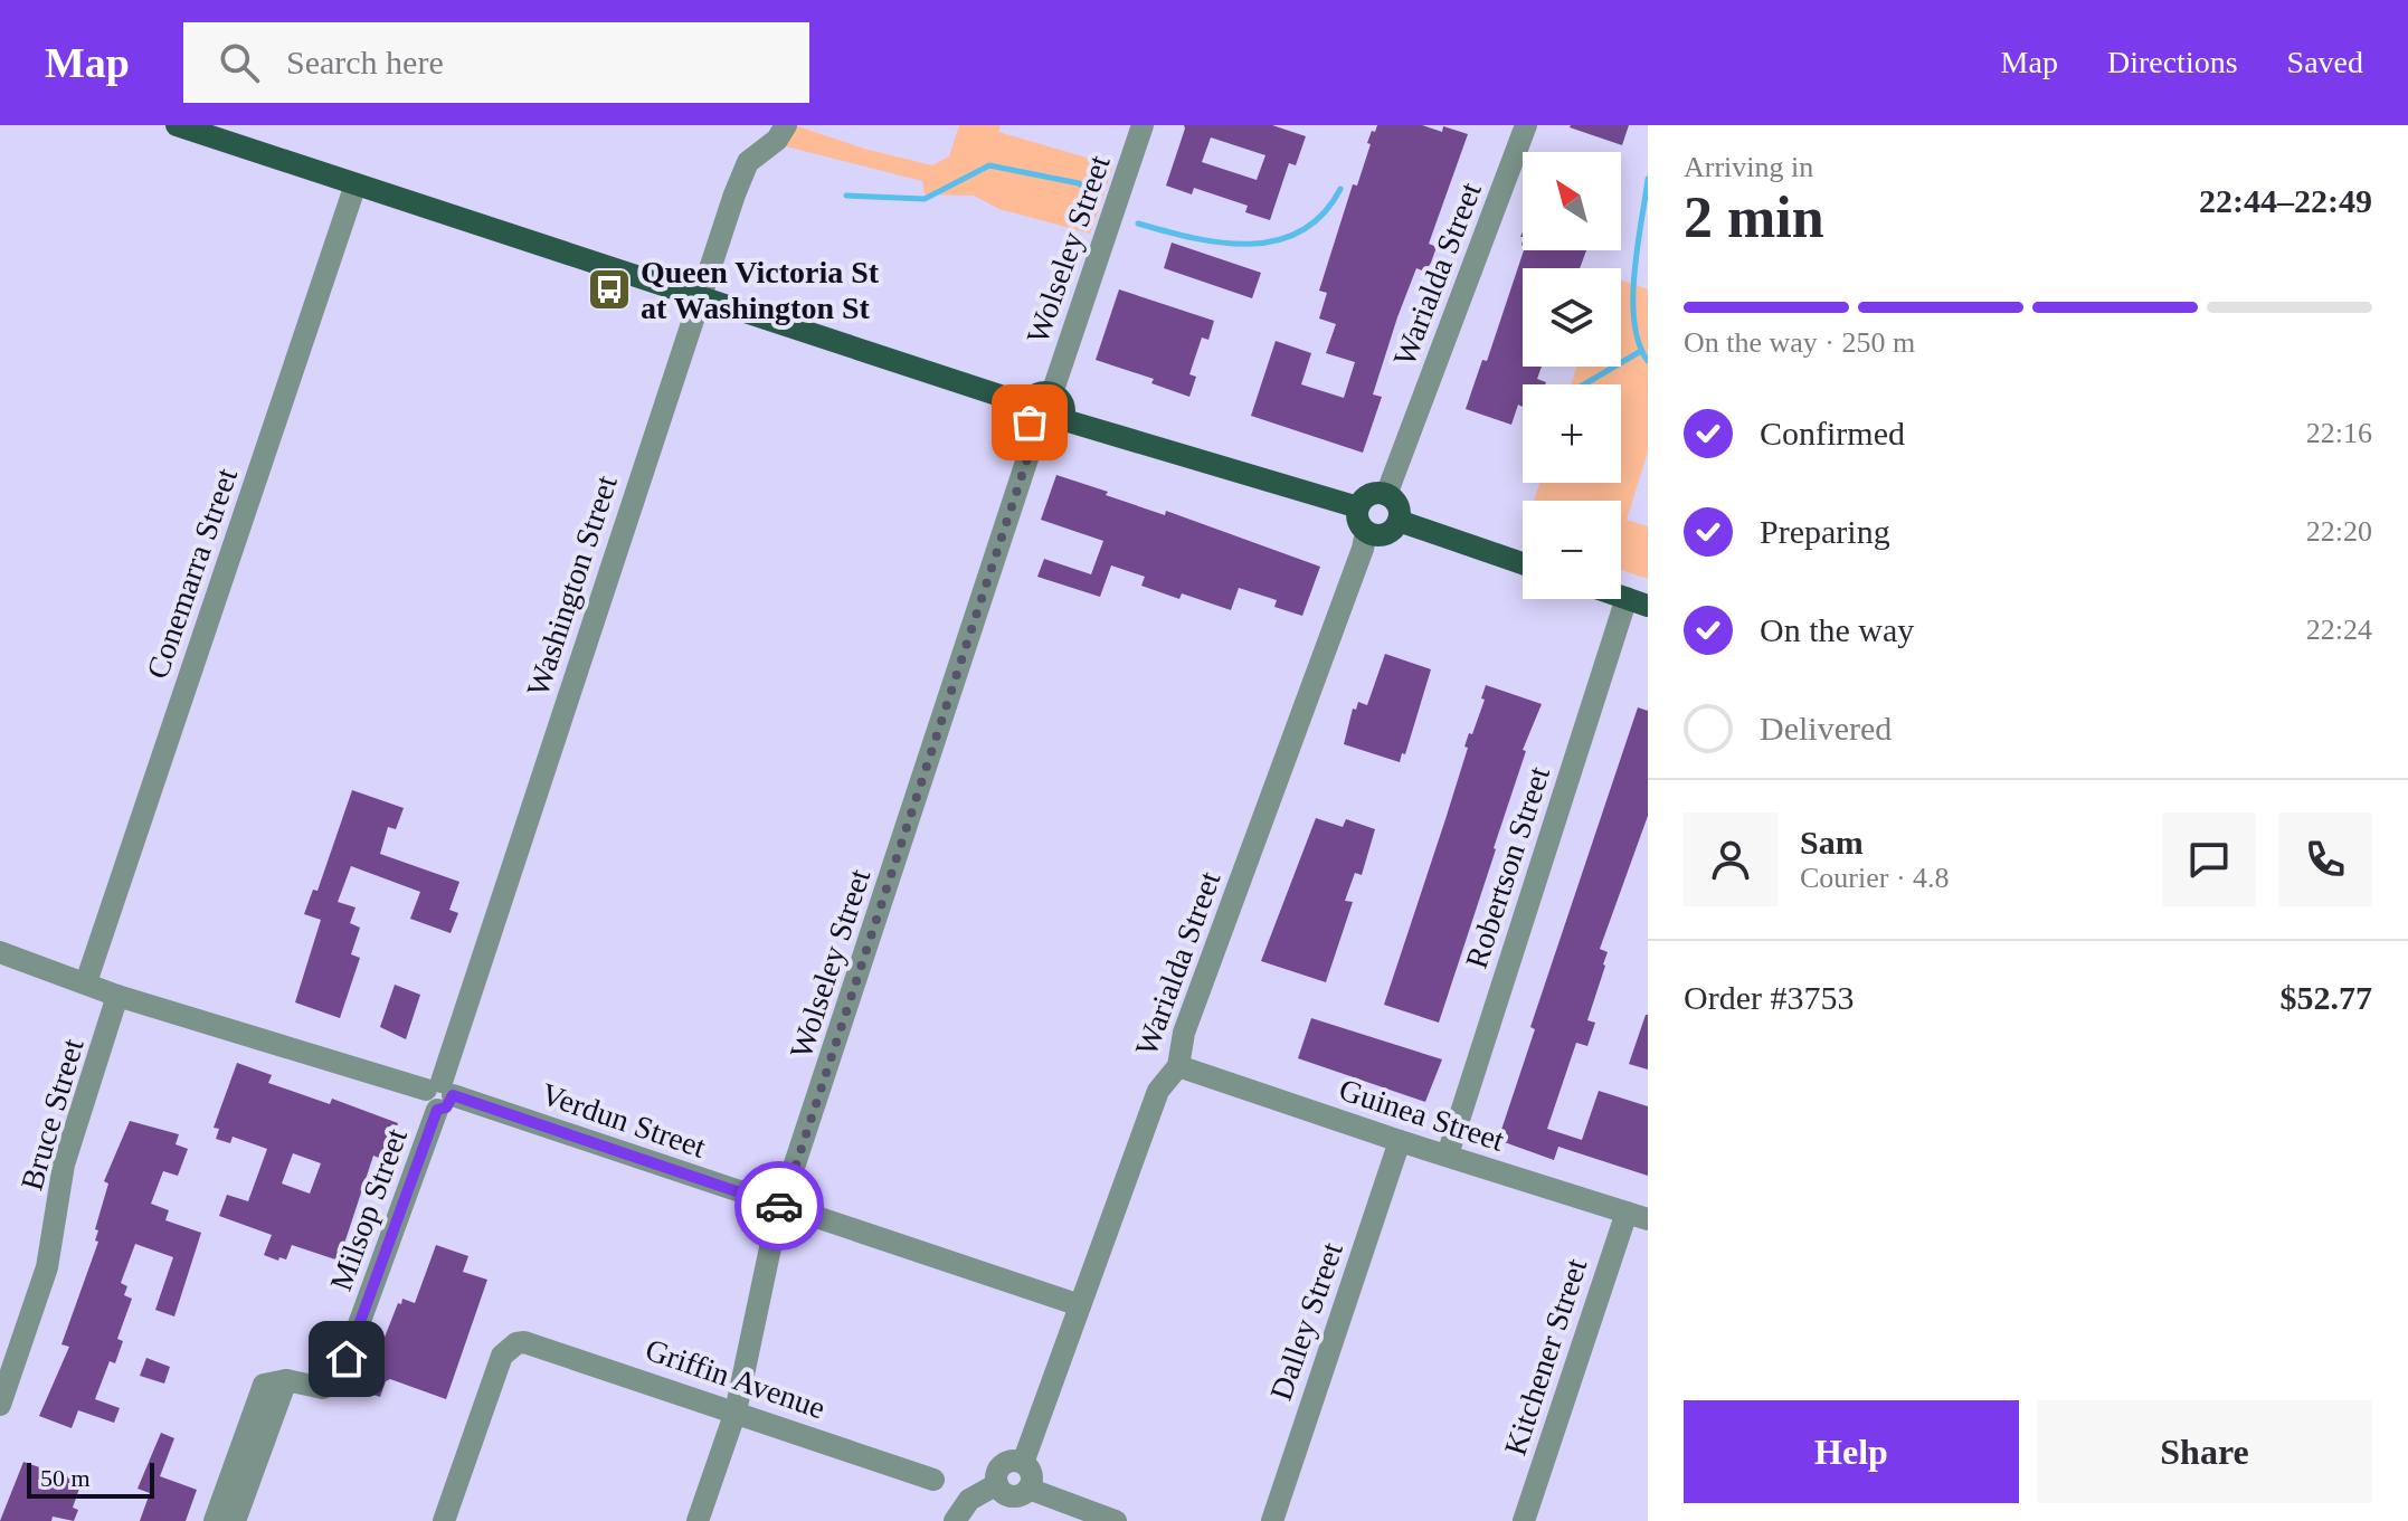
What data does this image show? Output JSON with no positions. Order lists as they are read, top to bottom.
{
  "streets": {
    "street": [
      "Wolseley Street",
      "Warialda Street",
      "Conemarra Street",
      "Washington Street",
      "Robertson Street",
      "Bruce Street",
      "Guinea Street",
      "Verdun Street",
      "Milsop Street",
      "Dalley Street",
      "Kitchener Street",
      "Griffin Avenue"
    ]
  },
  "crossings": [
    ["Wolseley Street", "Verdun Street"],
    ["Wolseley Street", "Griffin Avenue"],
    ["Warialda Street", "Guinea Street"],
    ["Warialda Street", "Verdun Street"],
    ["Conemarra Street", "Verdun Street"],
    ["Washington Street", "Verdun Street"],
    ["Washington Street", "Milsop Street"],
    ["Robertson Street", "Guinea Street"],
    ["Bruce Street", "Verdun Street"],
    ["Guinea Street", "Dalley Street"],
    ["Guinea Street", "Kitchener Street"],
    ["Verdun Street", "Milsop Street"]
  ],
  "places": {
    "bus stop": ["Queen Victoria St at Washington St"]
  },
  "scale_bar": "50 m",
  "north": "top left",
  "page": {
    "header": "Map",
    "search": "Search here",
    "nav": ["Map", "Directions", "Saved"],
    "heading": ["2 min", "Arriving in", "22:44–22:49"],
    "panel": [
      "Sam",
      "Courier · 4.8",
      "Order #3753",
      "$52.77"
    ],
    "map_buttons": ["+", "−"],
    "bar": "On the way · 250 m",
    "list": [
      ["Confirmed", "22:16"],
      ["Preparing", "22:20"],
      ["On the way", "22:24"],
      "Delivered"
    ],
    "buttons": ["Help", "Share"],
    "scale": "50 m"
  }
}
